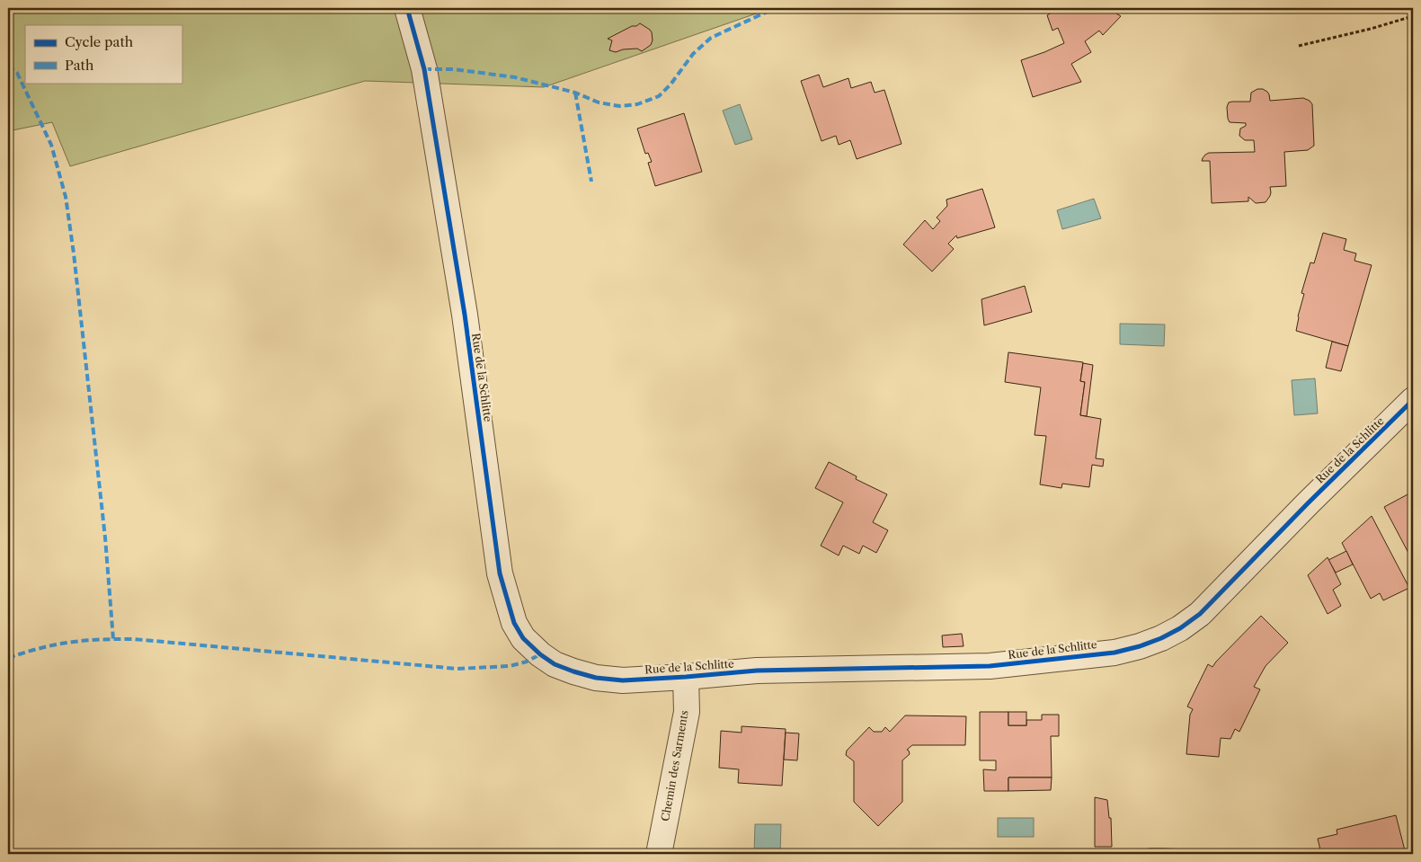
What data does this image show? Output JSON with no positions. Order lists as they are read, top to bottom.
{
  "streets": {
    "street": ["Rue de la Schlitte", "Chemin des Sarments"]
  },
  "crossings": [
    ["Rue de la Schlitte", "Chemin des Sarments"]
  ],
  "legend": ["Cycle path", "Path"]
}
